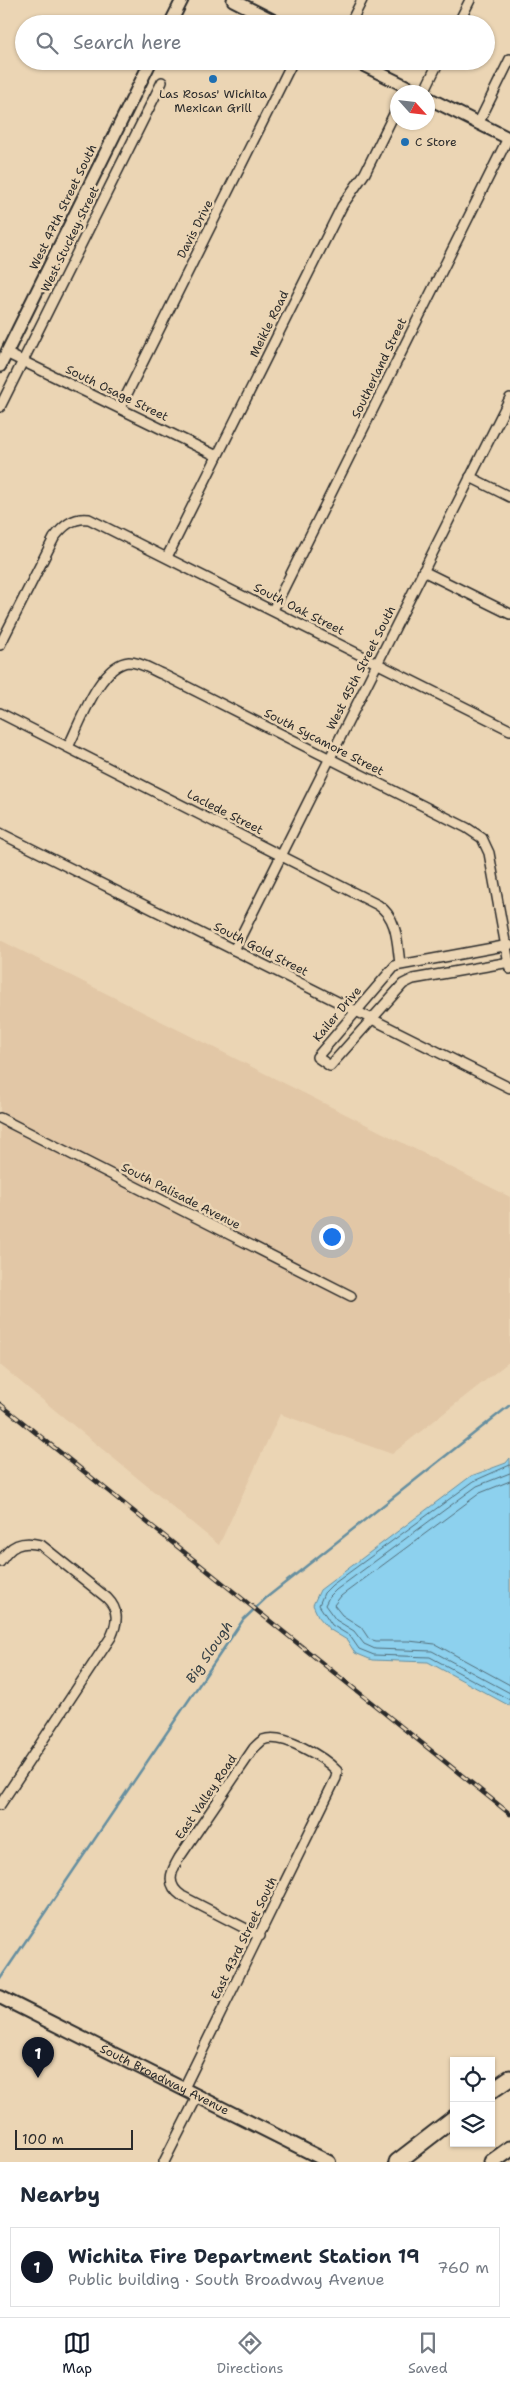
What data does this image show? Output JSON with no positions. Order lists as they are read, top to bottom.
{
  "streets": {
    "main road": ["South Broadway Avenue"],
    "street": [
      "West 47th Street South",
      "Davis Drive",
      "West Stuckey Street",
      "Meikle Road",
      "Southerland Street",
      "South Osage Street",
      "South Oak Street",
      "West 45th Street South",
      "South Sycamore Street",
      "Laclede Street",
      "South Gold Street",
      "Kailer Drive",
      "South Palisade Avenue",
      "East Valley Road",
      "East 43rd Street South"
    ]
  },
  "crossings": [
    ["West 47th Street South", "South Osage Street"],
    ["Davis Drive", "South Osage Street"],
    ["West Stuckey Street", "South Osage Street"],
    ["Meikle Road", "South Osage Street"],
    ["Meikle Road", "South Oak Street"],
    ["Southerland Street", "South Oak Street"],
    ["South Oak Street", "West 45th Street South"],
    ["West 45th Street South", "South Sycamore Street"],
    ["West 45th Street South", "Laclede Street"],
    ["West 45th Street South", "South Gold Street"],
    ["South Sycamore Street", "Laclede Street"],
    ["South Sycamore Street", "Kailer Drive"],
    ["Laclede Street", "Kailer Drive"],
    ["South Gold Street", "Kailer Drive"],
    ["East Valley Road", "East 43rd Street South"],
    ["East 43rd Street South", "South Broadway Avenue"]
  ],
  "water": ["Big Slough"],
  "places": ["Las Rosas' Wichita Mexican Grill", "C Store"],
  "scale_bar": "100 m",
  "north": "bottom right",
  "page": {
    "search": "Search here",
    "pins": "1",
    "scale": "100 m",
    "heading": "Nearby",
    "list": [
      {
        "mark": "1",
        "name": "Wichita Fire Department Station 19",
        "note": "Public building · South Broadway Avenue",
        "value": "760 m"
      }
    ],
    "nav": ["Map", "Directions", "Saved"]
  }
}
